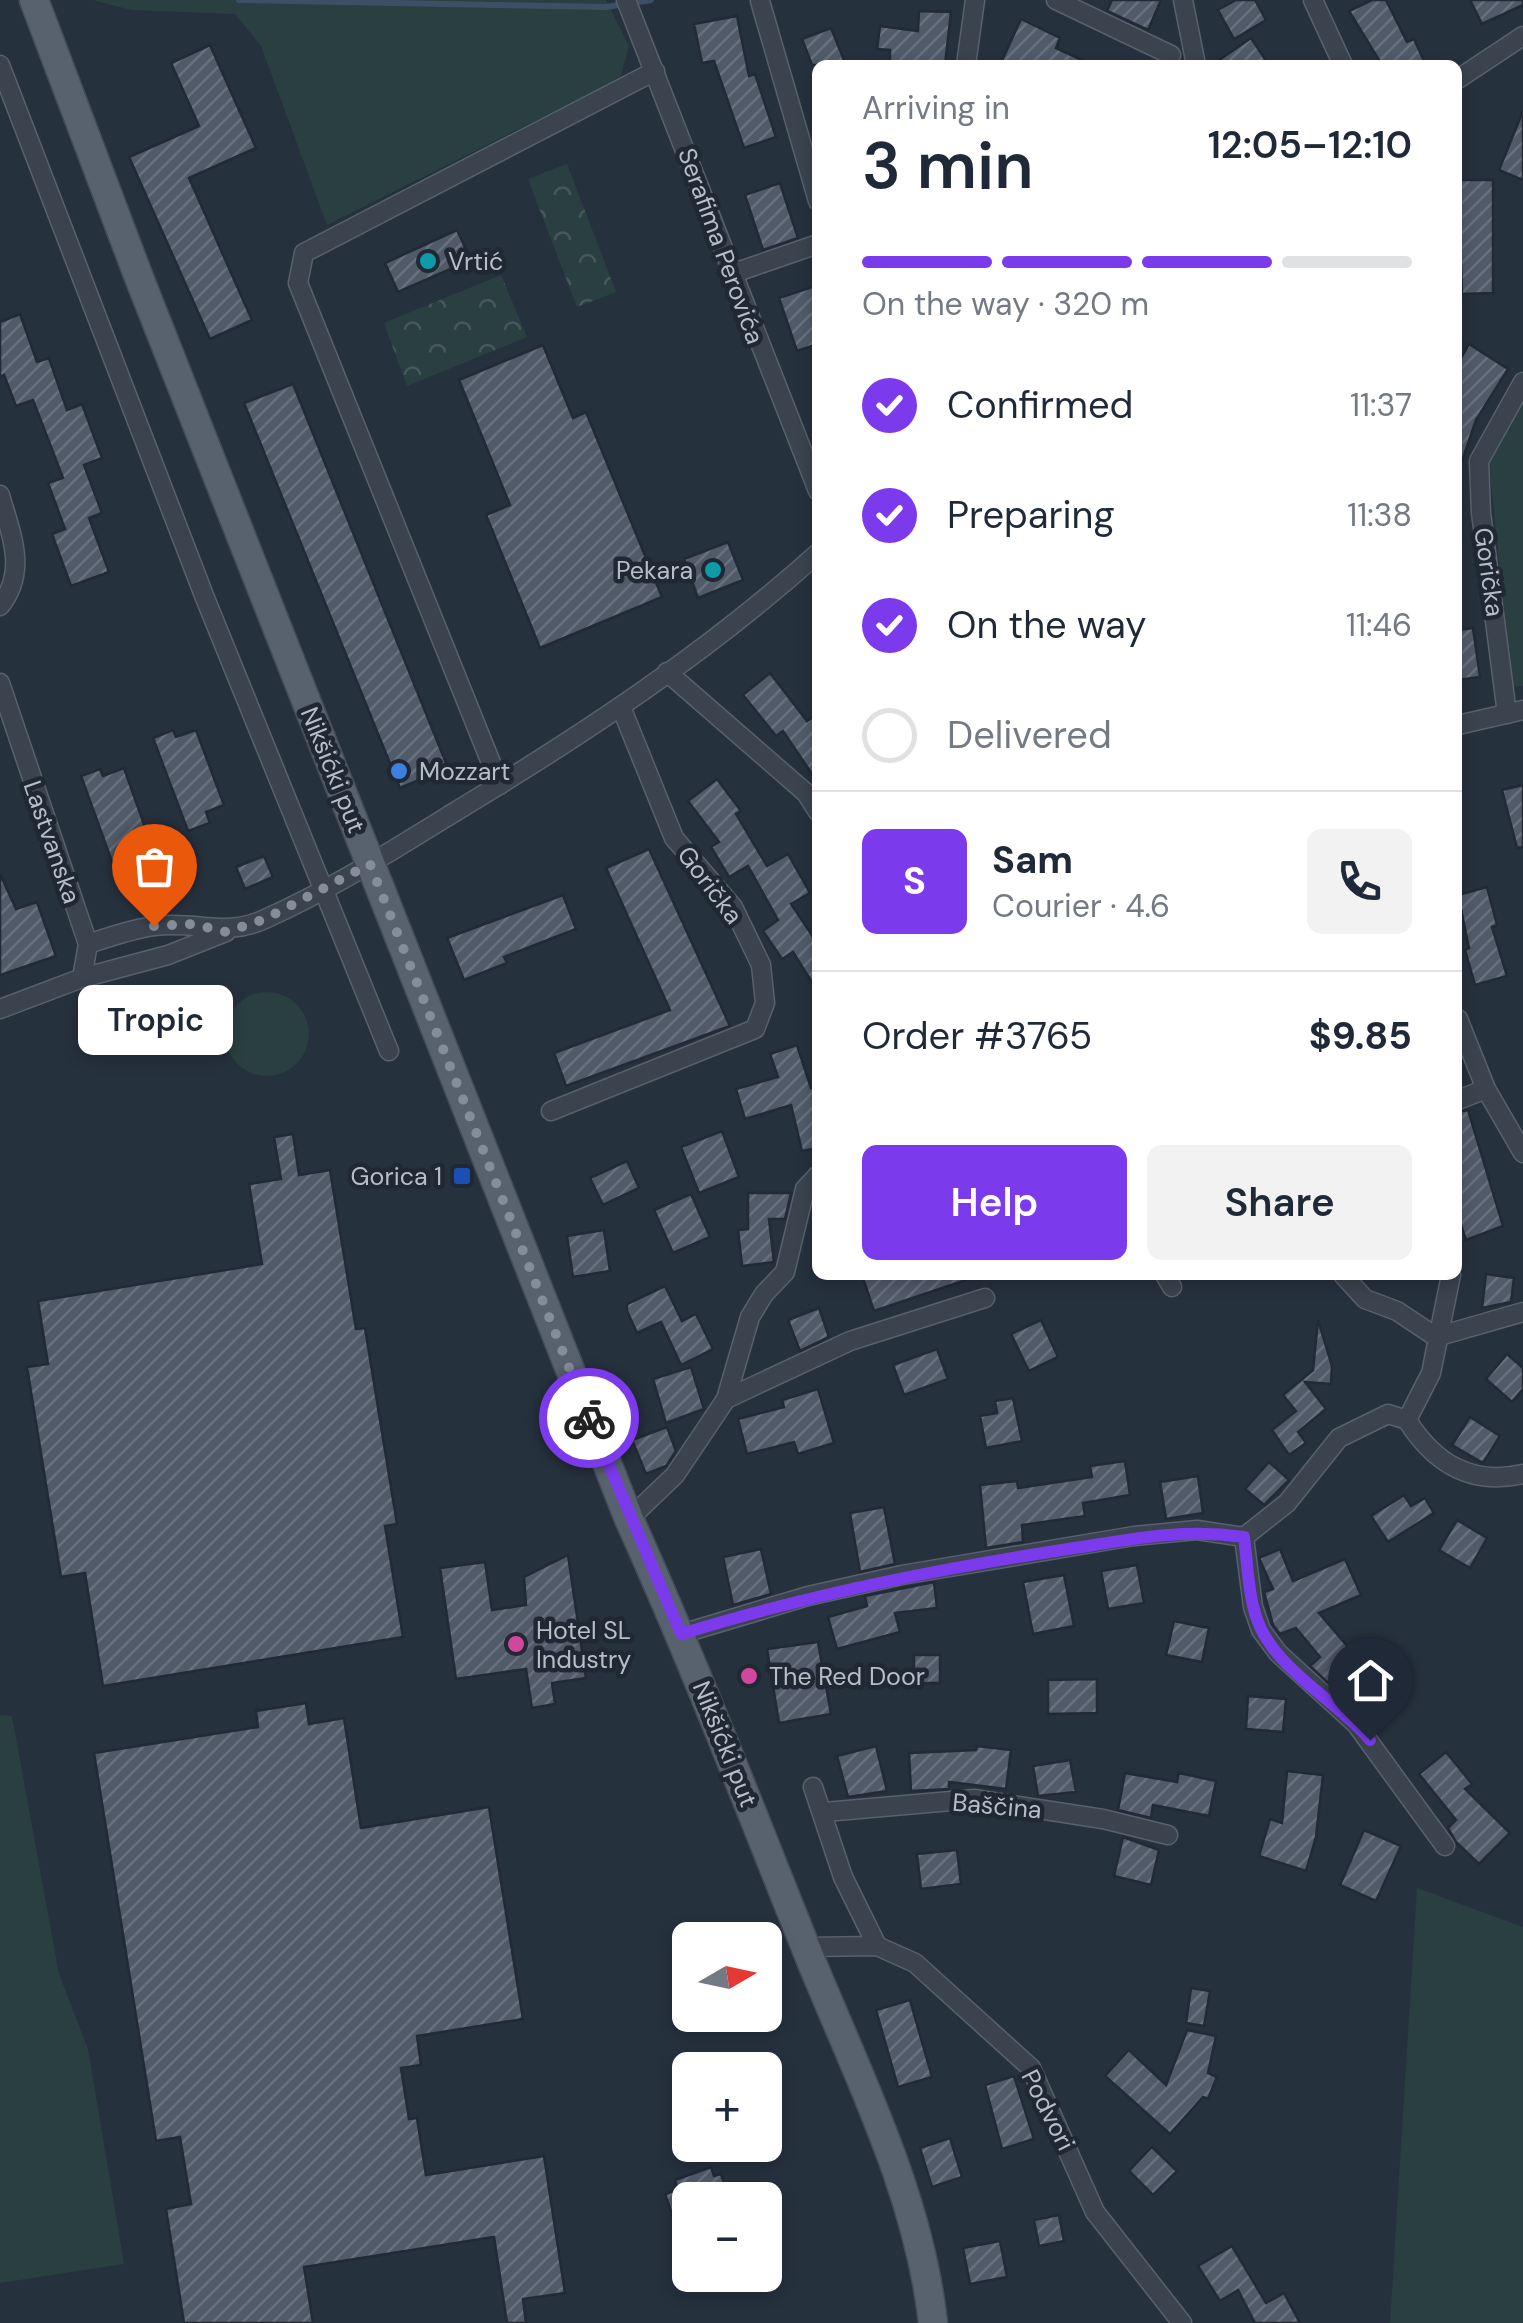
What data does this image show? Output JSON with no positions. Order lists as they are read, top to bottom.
{
  "streets": {
    "main road": ["Nikšićki put"],
    "street": [
      "Serafima Perovića",
      "Gorička",
      "Lastvanska",
      "Baščina",
      "Podvori"
    ]
  },
  "crossings": [
    ["Nikšićki put", "Podvori"]
  ],
  "places": {
    "other": [
      "Vrtić",
      "Pekara",
      "Mozzart",
      "Tropic",
      "Hotel SL Industry",
      "The Red Door"
    ],
    "transit": ["Gorica 1"]
  },
  "north": "right",
  "page": {
    "heading": ["3 min", "Arriving in", "12:05–12:10"],
    "panel": [
      "Sam",
      "Courier · 4.6",
      "Order #3765",
      "$9.85"
    ],
    "bar": "On the way · 320 m",
    "list": [
      ["Confirmed", "11:37"],
      ["Preparing", "11:38"],
      ["On the way", "11:46"],
      "Delivered"
    ],
    "round": "S",
    "bubble": "Tropic",
    "buttons": ["Help", "Share"],
    "map_buttons": ["+", "−"]
  }
}
